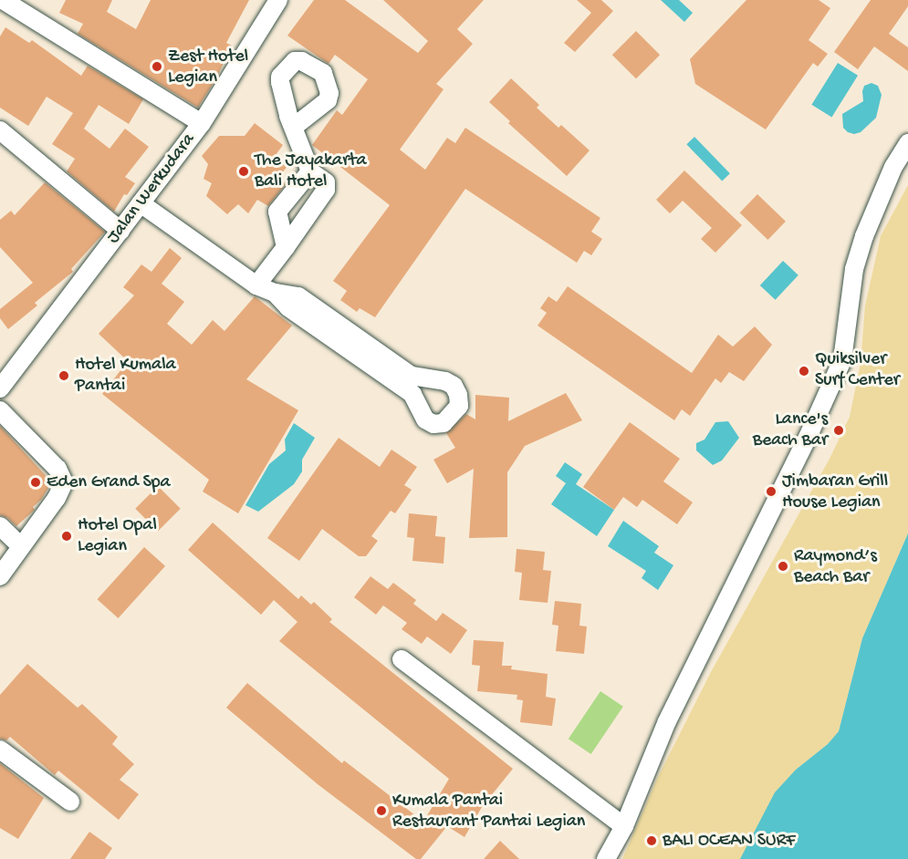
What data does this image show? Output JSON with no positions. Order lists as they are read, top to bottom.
{
  "streets": {
    "street": ["Jalan Werkudara"]
  },
  "places": [
    "Zest Hotel Legian",
    "The Jayakarta Bali Hotel",
    "Quiksilver Surf Center",
    "Hotel Kumala Pantai",
    "Lance's Beach Bar",
    "Eden Grand Spa",
    "Jimbaran Grill House Legian",
    "Hotel Opal Legian",
    "Raymond’s Beach Bar",
    "Kumala Pantai Restaurant Pantai Legian",
    "BALI OCEAN SURF"
  ]
}
